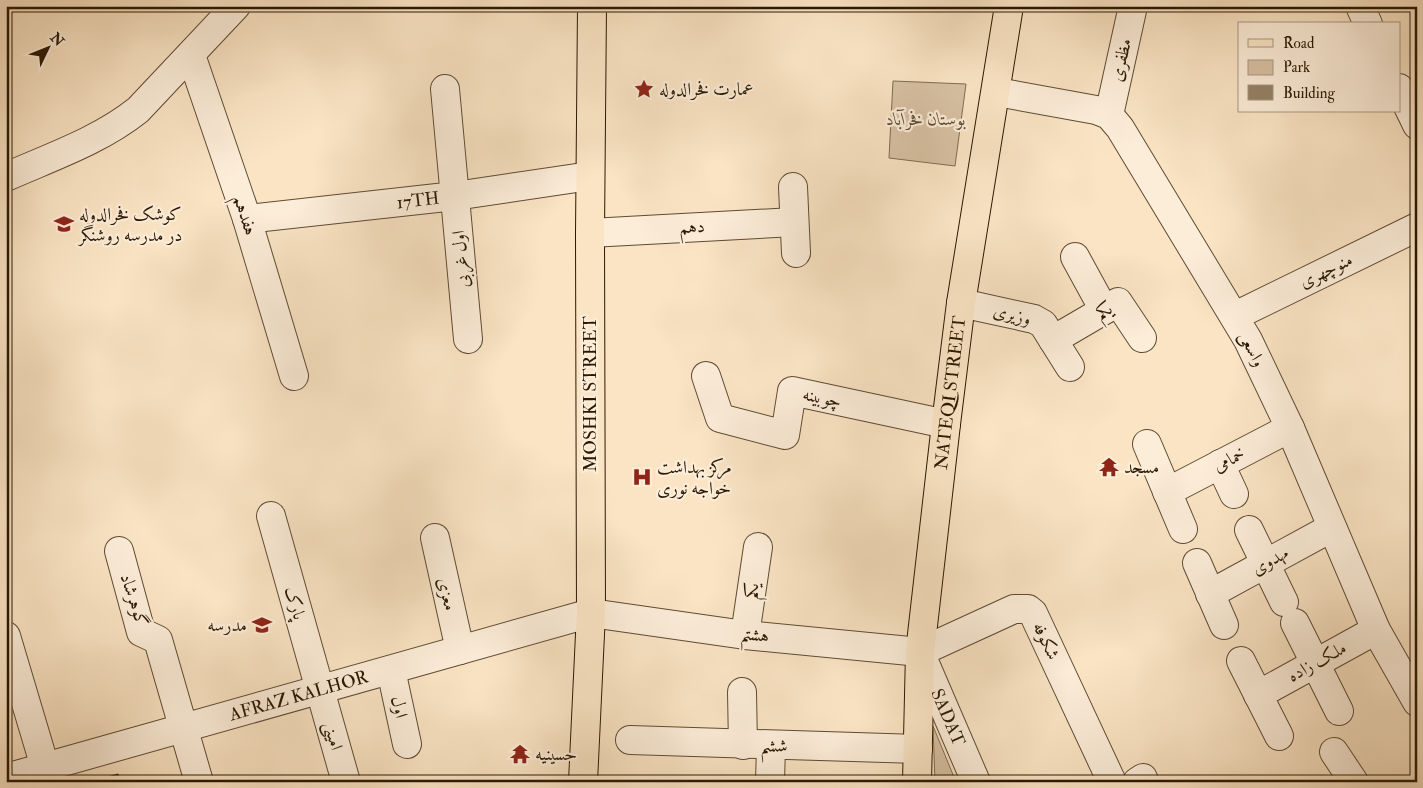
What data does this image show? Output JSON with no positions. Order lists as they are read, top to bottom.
{
  "streets": {
    "main road": ["NATEQI STREET", "MOSHKI STREET"],
    "street": [
      "مظفری",
      "17TH",
      "هفدهم",
      "دهم",
      "اول غربی",
      "منوچهری",
      "یکم",
      "وزیری",
      "واسعی",
      "چوبینه",
      "خمامی",
      "مهدوی",
      "معزی",
      "گوهرشاد",
      "پارک",
      "هشتم",
      "شکوفه",
      "ملک زاده",
      "AFRAZ KALHOR",
      "اول",
      "SADAT",
      "امینی",
      "ششم"
    ]
  },
  "crossings": [
    ["مظفری", "واسعی"],
    ["17TH", "هفدهم"],
    ["17TH", "اول غربی"],
    ["17TH", "MOSHKI STREET"],
    ["دهم", "MOSHKI STREET"],
    ["منوچهری", "واسعی"],
    ["یکم", "وزیری"],
    ["یکم", "هشتم"],
    ["وزیری", "NATEQI STREET"],
    ["واسعی", "خمامی"],
    ["واسعی", "مهدوی"],
    ["واسعی", "ملک زاده"],
    ["NATEQI STREET", "چوبینه"],
    ["NATEQI STREET", "هشتم"],
    ["NATEQI STREET", "شکوفه"],
    ["NATEQI STREET", "SADAT"],
    ["NATEQI STREET", "ششم"],
    ["MOSHKI STREET", "هشتم"],
    ["MOSHKI STREET", "AFRAZ KALHOR"],
    ["معزی", "AFRAZ KALHOR"],
    ["گوهرشاد", "AFRAZ KALHOR"],
    ["پارک", "AFRAZ KALHOR"],
    ["پارک", "امینی"],
    ["هشتم", "شکوفه"],
    ["هشتم", "AFRAZ KALHOR"],
    ["هشتم", "SADAT"],
    ["شکوفه", "SADAT"],
    ["AFRAZ KALHOR", "اول"],
    ["AFRAZ KALHOR", "امینی"]
  ],
  "parks": ["بوستان فخرآباد"],
  "places": {
    "place": ["عمارت فخرالدوله"],
    "school or university": ["کوشک فخرالدوله در مدرسه روشنگر", "مدرسه"],
    "temple": ["مسجد", "حسینیه"],
    "hospital": ["مرکز بهداشت خواجه نوری"]
  },
  "legend": ["Road", "Park", "Building"],
  "north": "top right"
}
